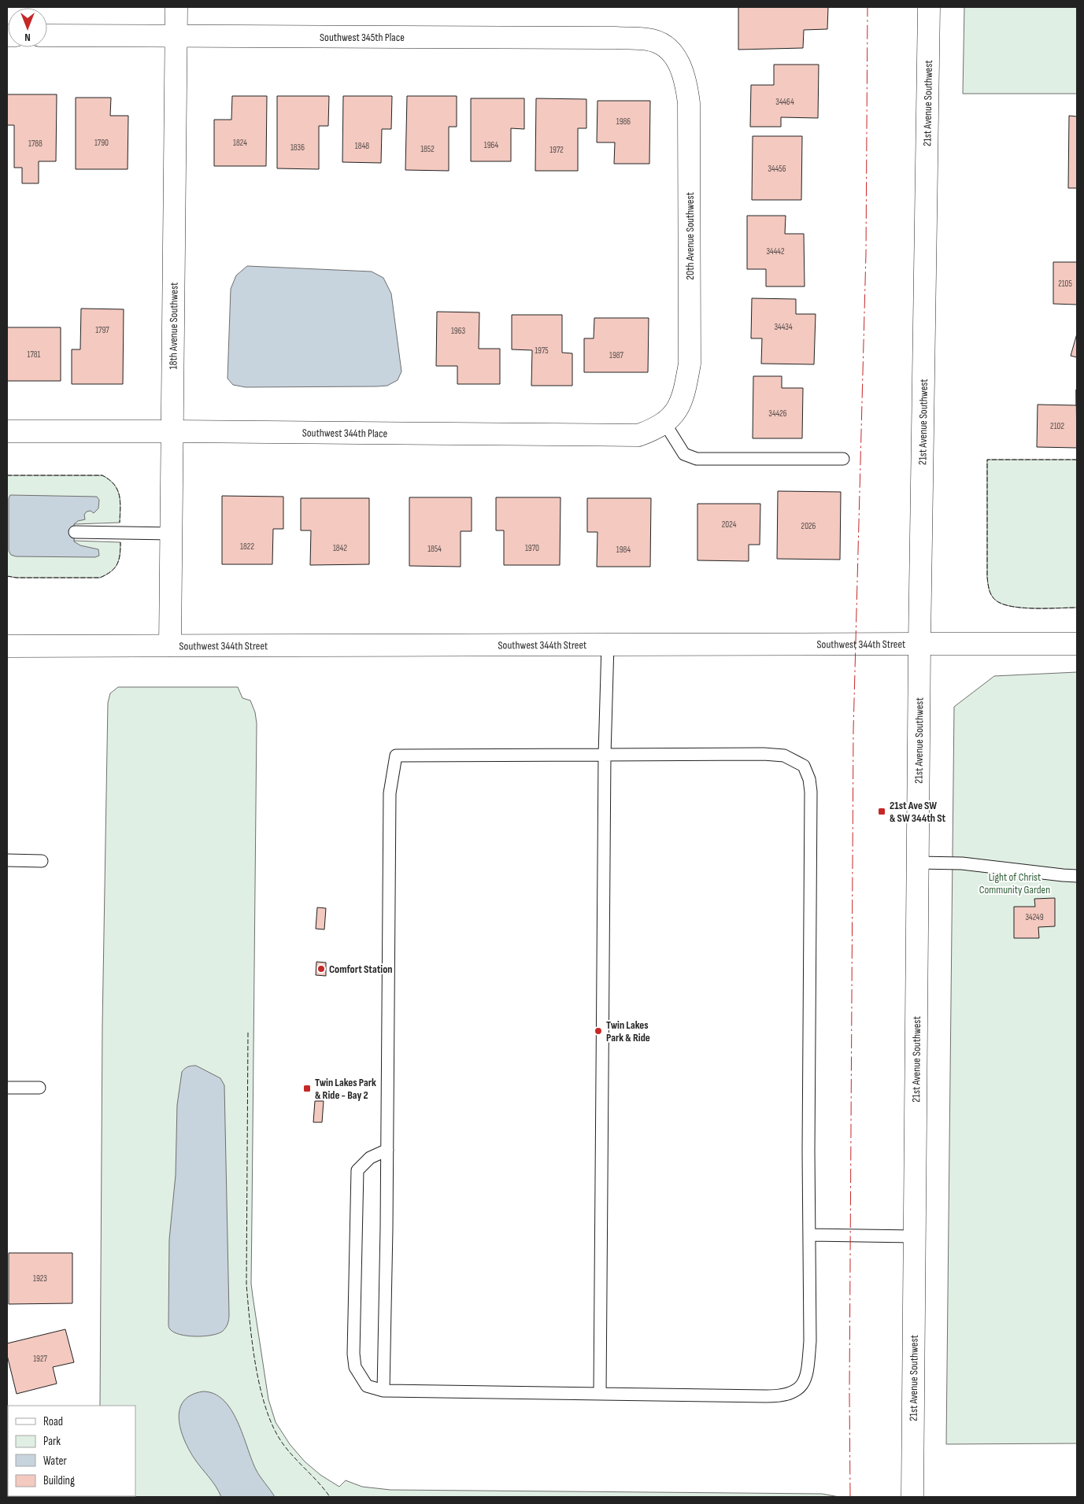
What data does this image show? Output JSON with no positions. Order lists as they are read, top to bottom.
{
  "streets": {
    "street": [
      "Southwest 345th Place",
      "21st Avenue Southwest",
      "20th Avenue Southwest",
      "18th Avenue Southwest",
      "Southwest 344th Place",
      "Southwest 344th Street"
    ]
  },
  "crossings": [
    ["Southwest 345th Place", "20th Avenue Southwest"],
    ["Southwest 345th Place", "18th Avenue Southwest"],
    ["21st Avenue Southwest", "Southwest 344th Street"],
    ["20th Avenue Southwest", "Southwest 344th Place"],
    ["18th Avenue Southwest", "Southwest 344th Place"],
    ["18th Avenue Southwest", "Southwest 344th Street"]
  ],
  "parks": ["Light of Christ Community Garden"],
  "places": {
    "transit": ["21st Ave SW & SW 344th St", "Twin Lakes Park & Ride - Bay 2"],
    "other": ["Comfort Station", "Twin Lakes Park & Ride"]
  },
  "house_numbers": [
    "34464",
    "1986",
    "1790",
    "1824",
    "1788",
    "1964",
    "1848",
    "1836",
    "1852",
    "1972",
    "34456",
    "34442",
    "2105",
    "34434",
    "1797",
    "1963",
    "1975",
    "1781",
    "1987",
    "34426",
    "2102",
    "2024",
    "2026",
    "1822",
    "1842",
    "1970",
    "1854",
    "1984",
    "34249",
    "1923",
    "1927"
  ],
  "legend": [
    "Road",
    "Park",
    "Water",
    "Building"
  ],
  "north": "bottom"
}
